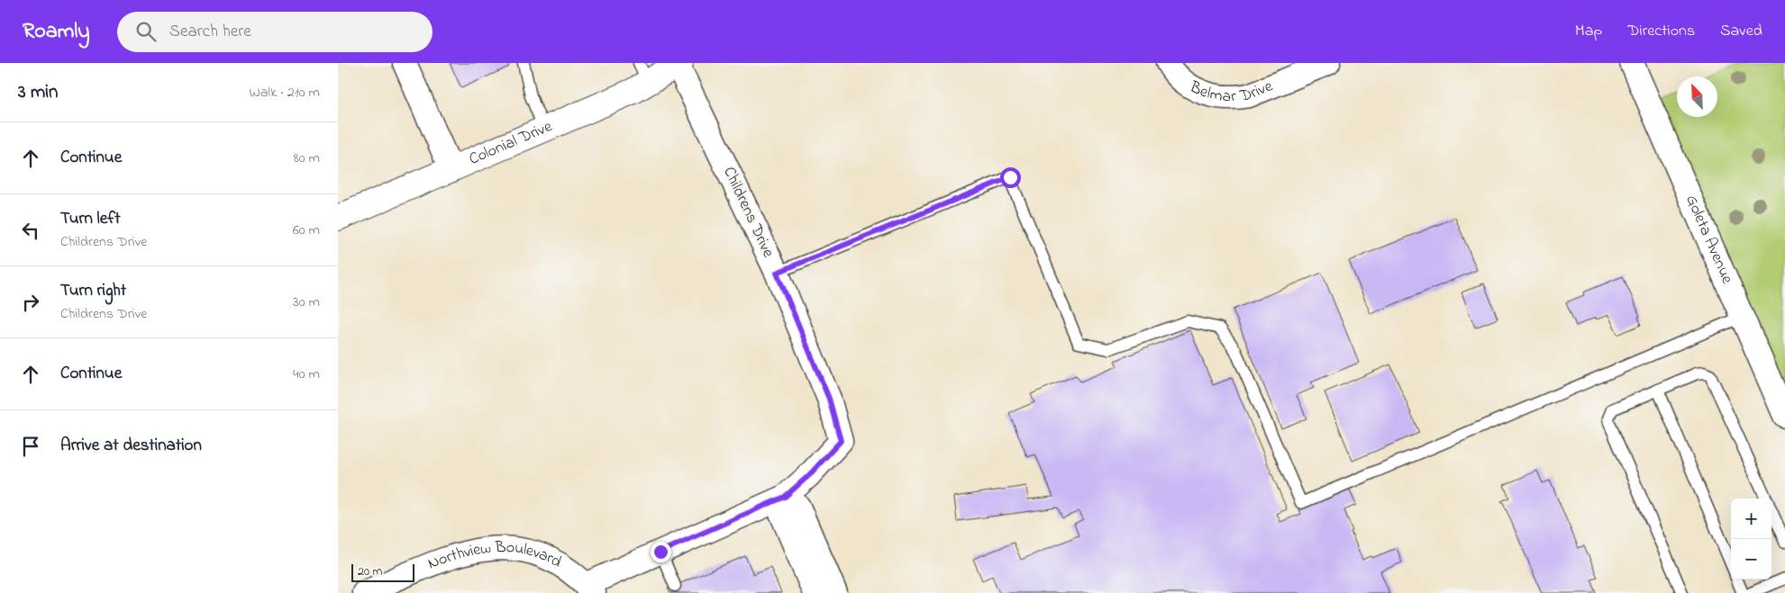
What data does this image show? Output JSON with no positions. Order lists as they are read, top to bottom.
{
  "streets": {
    "street": [
      "Belmar Drive",
      "Colonial Drive",
      "Childrens Drive",
      "Goleta Avenue",
      "Northview Boulevard"
    ]
  },
  "crossings": [
    ["Colonial Drive", "Childrens Drive"]
  ],
  "scale_bar": "20 m",
  "north": "top left",
  "page": {
    "header": "Roamly",
    "search": "Search here",
    "nav": ["Map", "Directions", "Saved"],
    "heading": ["3 min", "Walk · 210 m"],
    "list": [
      ["Continue", "80 m"],
      ["Turn left", "Childrens Drive", "60 m"],
      ["Turn right", "Childrens Drive", "30 m"],
      ["Continue", "40 m"],
      "Arrive at destination"
    ],
    "map_buttons": ["+", "−"],
    "scale": "20 m"
  }
}
